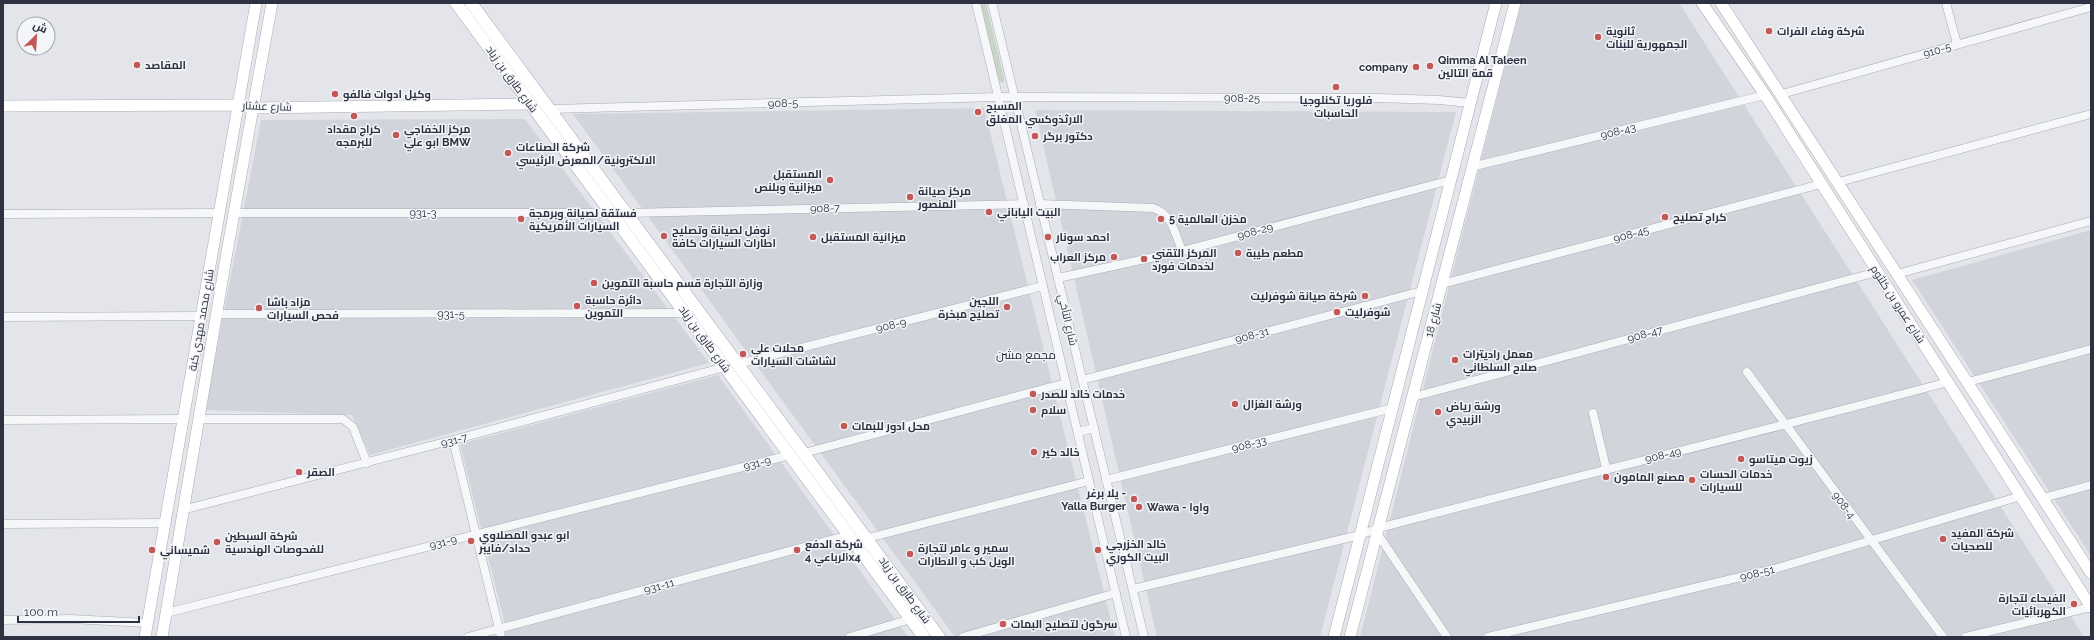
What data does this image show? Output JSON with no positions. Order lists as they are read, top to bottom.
{
  "streets": {
    "main road": ["شارع طارق بن زياد"],
    "street": [
      "910-5",
      "908-25",
      "908-5",
      "شارع عشتار",
      "908-43",
      "908-7",
      "931-3",
      "908-29",
      "908-45",
      "شارع عمرو بن كلثوم",
      "931-5",
      "شارع محمد مهدي كبة",
      "شارع التآخي",
      "شارع 18",
      "908-9",
      "908-47",
      "908-31",
      "931-7",
      "908-33",
      "908-49",
      "931-9",
      "908-4",
      "908-51",
      "931-11"
    ]
  },
  "crossings": [
    ["910-5", "شارع عمرو بن كلثوم"],
    ["شارع طارق بن زياد", "908-5"],
    ["شارع طارق بن زياد", "شارع عشتار"],
    ["شارع طارق بن زياد", "908-7"],
    ["شارع طارق بن زياد", "931-3"],
    ["شارع طارق بن زياد", "931-5"],
    ["شارع طارق بن زياد", "908-9"],
    ["شارع طارق بن زياد", "931-7"],
    ["شارع طارق بن زياد", "931-9"],
    ["شارع طارق بن زياد", "931-11"],
    ["908-25", "908-5"],
    ["908-25", "شارع التآخي"],
    ["908-25", "شارع 18"],
    ["908-5", "شارع التآخي"],
    ["شارع عشتار", "شارع محمد مهدي كبة"],
    ["908-43", "شارع عمرو بن كلثوم"],
    ["908-43", "شارع 18"],
    ["908-7", "شارع التآخي"],
    ["931-3", "شارع محمد مهدي كبة"],
    ["908-29", "شارع التآخي"],
    ["908-29", "شارع 18"],
    ["908-45", "شارع عمرو بن كلثوم"],
    ["908-45", "شارع 18"],
    ["شارع عمرو بن كلثوم", "908-47"],
    ["شارع عمرو بن كلثوم", "908-49"],
    ["شارع عمرو بن كلثوم", "908-51"],
    ["931-5", "شارع محمد مهدي كبة"],
    ["شارع محمد مهدي كبة", "931-7"],
    ["شارع محمد مهدي كبة", "931-9"],
    ["شارع التآخي", "908-9"],
    ["شارع التآخي", "908-31"],
    ["شارع التآخي", "908-33"],
    ["شارع التآخي", "908-49"],
    ["شارع 18", "908-47"],
    ["شارع 18", "908-31"],
    ["شارع 18", "908-33"],
    ["شارع 18", "908-49"],
    ["908-49", "908-4"],
    ["908-4", "908-51"]
  ],
  "districts": ["مجمع مشن"],
  "places": [
    "شركة وفاء الفرات",
    "ثانوية الجمهورية للبنات",
    "المقاصد",
    "Qimma Al Taleen قمة التالين",
    "company",
    "فلوريا تكنلوجيا الحاسبات",
    "وكيل ادوات فالفو",
    "المسبح الارثذوكسي المغلق",
    "كراج مقداد للبرمجه",
    "مركز الخفاجي ابو علي BMW",
    "دكتور برگر",
    "شركة الصناعات الالكترونية/المعرض الرئيسي",
    "المستقبل ميزانية وبلنص",
    "مركز صيانة المنصور",
    "البيت الياباني",
    "كراج تصليح",
    "فستقة لصيانة وبرمجة السيارات الأمريكية",
    "مخزن العالمية 5",
    "نوفل لصيانة وتصليح اطارات السيارات كافة",
    "ميزانية المستقبل",
    "احمد سونار",
    "مطعم طيبة",
    "مركز العراب",
    "المركز التقني لخدمات فورد",
    "وزارة التجارة قسم حاسبة التموين",
    "شركة صيانة شوفرليت",
    "دائرة حاسبة التموين",
    "اللجين تصليح مبخرة",
    "مزاد باشا فحص السيارات",
    "شوفرليت",
    "محلات علي لشاشات السيارات",
    "معمل راديترات صلاح السلطاني",
    "خدمات خالد للصدر",
    "ورشة الغزال",
    "سلام",
    "ورشة رياض الزبيدي",
    "محل ادور للبمات",
    "خالد كير",
    "زيوت ميتاسو",
    "الصقر",
    "مصنع المامون",
    "خدمات الحسات للسيارات",
    "يلا برغر - Yalla Burger",
    "Wawa - واوا",
    "شركة المفيد للصحيات",
    "ابو عبدو المصلاوي حداد/فايبر",
    "شركة السبطين للفحوصات الهندسية",
    "شميساني",
    "شركة الدفع الرباعي 4x4",
    "خالد الخزرجي البيت الكوري",
    "سمير و عامر لتجارة الويل كب و الاطارات",
    "الفيحاء لتجارة الكهربائيات",
    "سرگون لتصليح البمات"
  ],
  "scale_bar": "100 m",
  "north": "top right"
}
